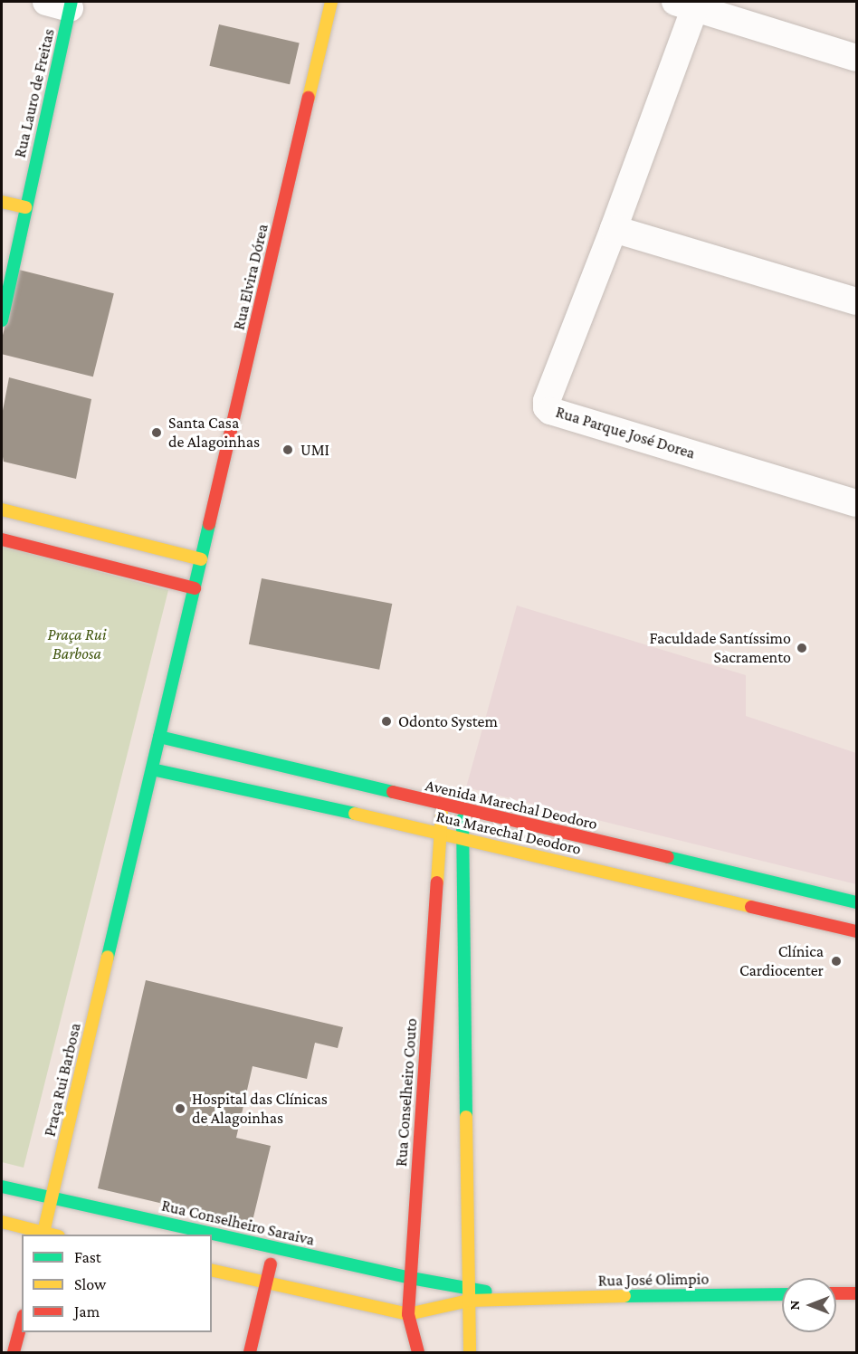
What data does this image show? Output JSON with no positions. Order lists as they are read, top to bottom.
{
  "streets": {
    "street": [
      "Rua Lauro de Freitas",
      "Rua Elvira Dórea",
      "Rua Parque José Dorea",
      "Avenida Marechal Deodoro",
      "Rua Marechal Deodoro",
      "Praça Rui Barbosa",
      "Rua Conselheiro Couto",
      "Rua Conselheiro Saraiva",
      "Rua José Olimpio"
    ]
  },
  "crossings": [
    ["Rua Elvira Dórea", "Praça Rui Barbosa"],
    ["Avenida Marechal Deodoro", "Praça Rui Barbosa"],
    ["Avenida Marechal Deodoro", "Rua Conselheiro Couto"],
    ["Rua Marechal Deodoro", "Praça Rui Barbosa"],
    ["Rua Marechal Deodoro", "Rua Conselheiro Couto"],
    ["Praça Rui Barbosa", "Rua Conselheiro Saraiva"],
    ["Rua Conselheiro Couto", "Rua Conselheiro Saraiva"],
    ["Rua Conselheiro Saraiva", "Rua José Olimpio"]
  ],
  "parks": ["Praça Rui Barbosa"],
  "places": [
    "Santa Casa de Alagoinhas",
    "UMI",
    "Faculdade Santíssimo Sacramento",
    "Odonto System",
    "Clínica Cardiocenter",
    "Hospital das Clínicas de Alagoinhas"
  ],
  "legend": ["Fast", "Slow", "Jam"],
  "north": "left"
}
